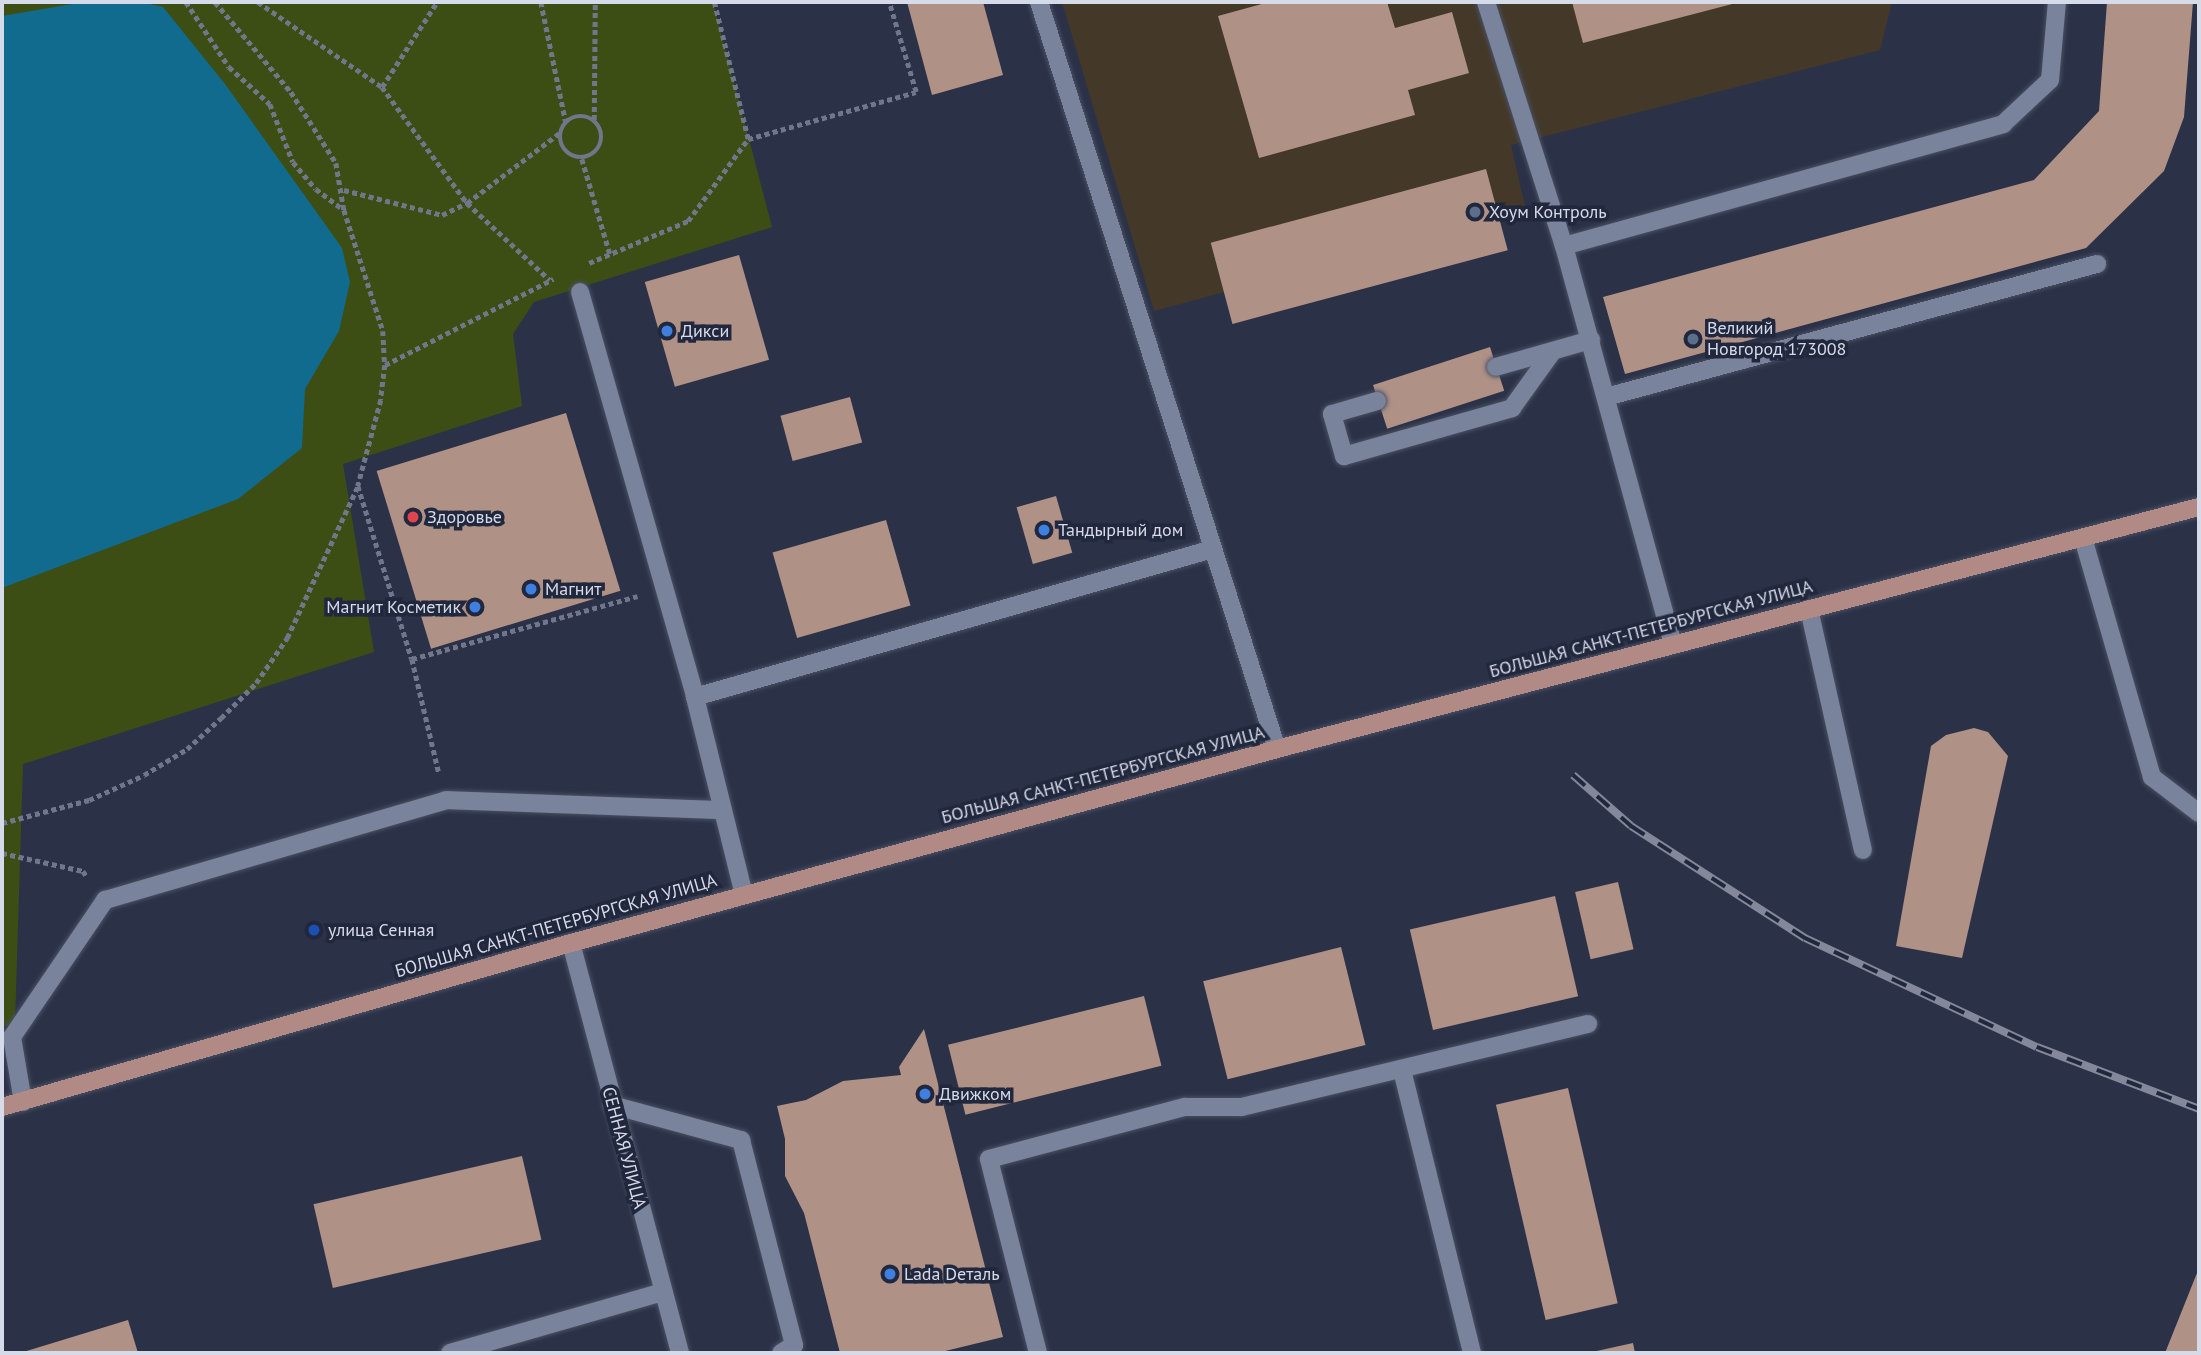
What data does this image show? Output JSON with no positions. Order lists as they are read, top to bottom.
{
  "streets": {
    "main road": ["БОЛЬШАЯ САНКТ-ПЕТЕРБУРГСКАЯ УЛИЦА"],
    "street": ["СЕННАЯ УЛИЦА"]
  },
  "crossings": [
    ["БОЛЬШАЯ САНКТ-ПЕТЕРБУРГСКАЯ УЛИЦА", "СЕННАЯ УЛИЦА"]
  ],
  "places": [
    "Хоум Контроль",
    "Дикси",
    "Великий Новгород 173008",
    "Здоровье",
    "Тандырный дом",
    "Магнит",
    "Магнит Косметик",
    "улица Сенная",
    "Движком",
    "Lada Dеталь"
  ]
}
